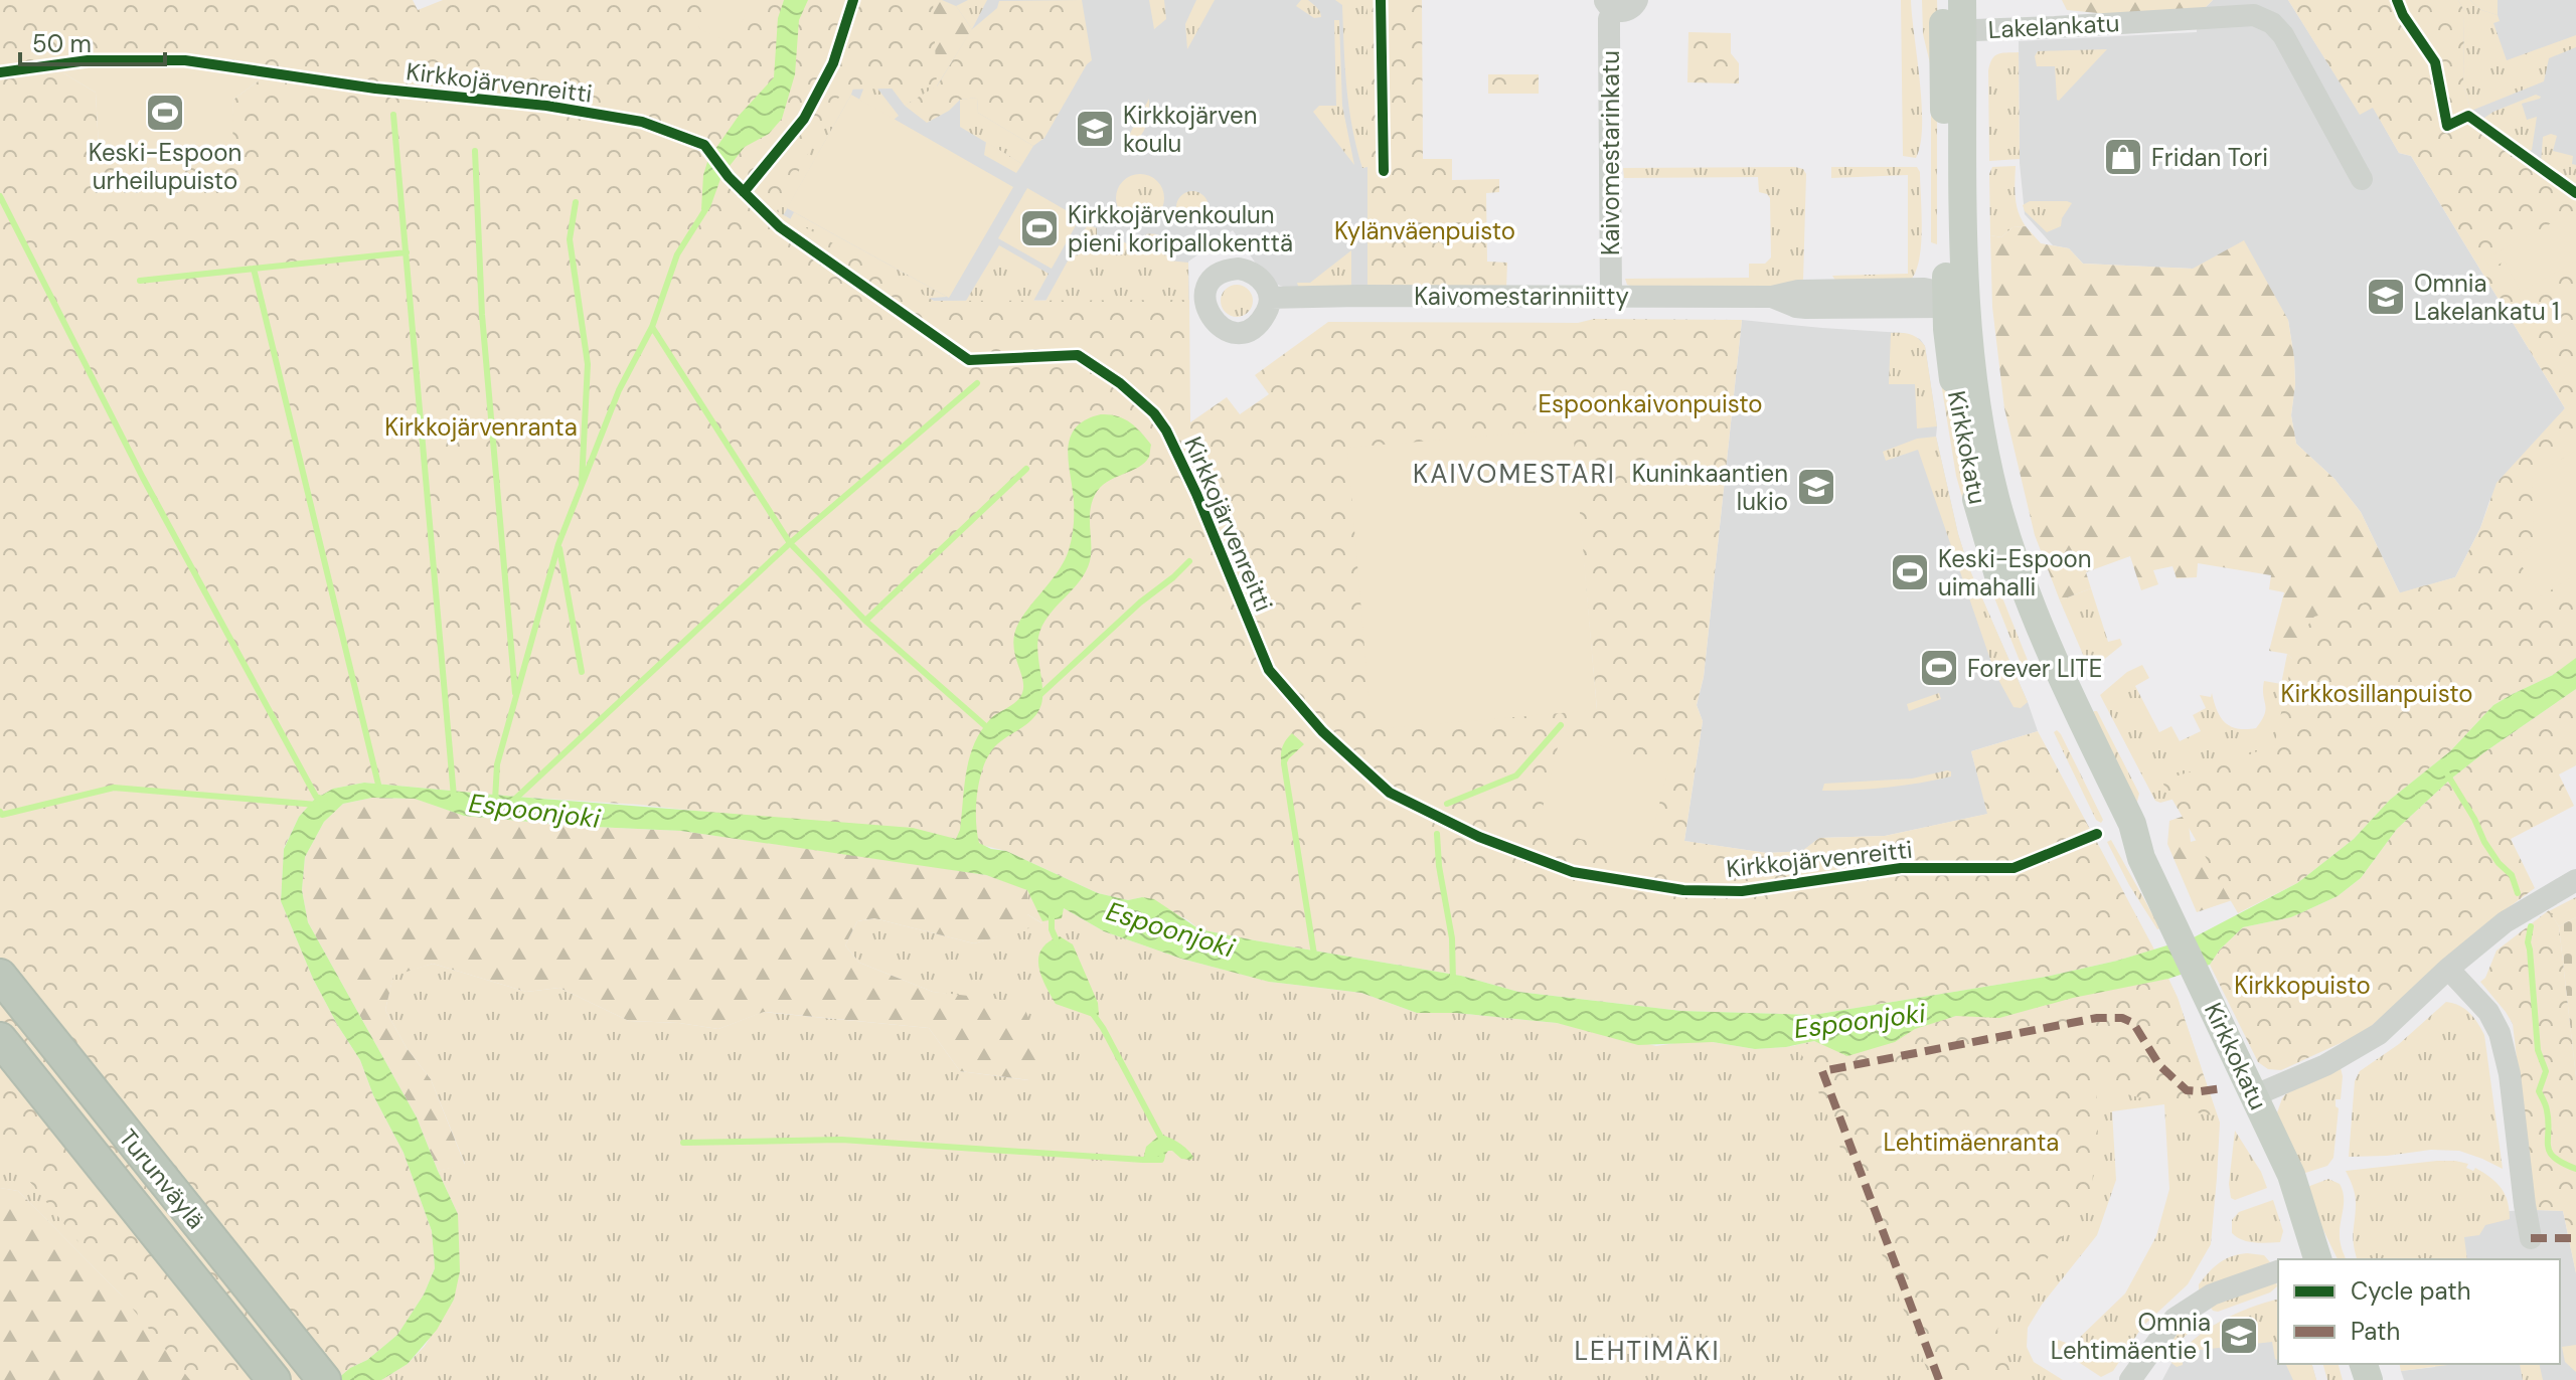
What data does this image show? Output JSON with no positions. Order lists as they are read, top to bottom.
{
  "streets": {
    "highway": ["Turunväylä"],
    "main road": ["Kirkkokatu"],
    "street": ["Lakelankatu", "Kaivomestarinkatu", "Kaivomestarinniitty"],
    "cycle path": ["Kirkkojärvenreitti"]
  },
  "crossings": [
    ["Lakelankatu", "Kirkkokatu"],
    ["Kaivomestarinkatu", "Kaivomestarinniitty"],
    ["Kaivomestarinniitty", "Kirkkokatu"]
  ],
  "districts": ["KAIVOMESTARI", "LEHTIMÄKI"],
  "water": ["Espoonjoki"],
  "parks": [
    "Kylänväenpuisto",
    "Espoonkaivonpuisto",
    "Kirkkojärvenranta",
    "Kirkkosillanpuisto",
    "Kirkkopuisto",
    "Lehtimäenranta"
  ],
  "places": {
    "sports": [
      "Keski-Espoon urheilupuisto",
      "Kirkkojärvenkoulun pieni koripallokenttä",
      "Keski-Espoon uimahalli",
      "Forever LITE"
    ],
    "school or university": [
      "Kirkkojärven koulu",
      "Omnia Lakelankatu 1",
      "Kuninkaantien lukio",
      "Omnia Lehtimäentie 1"
    ],
    "shop": ["Fridan Tori"]
  },
  "legend": ["Cycle path", "Path"],
  "scale_bar": "50 m"
}
